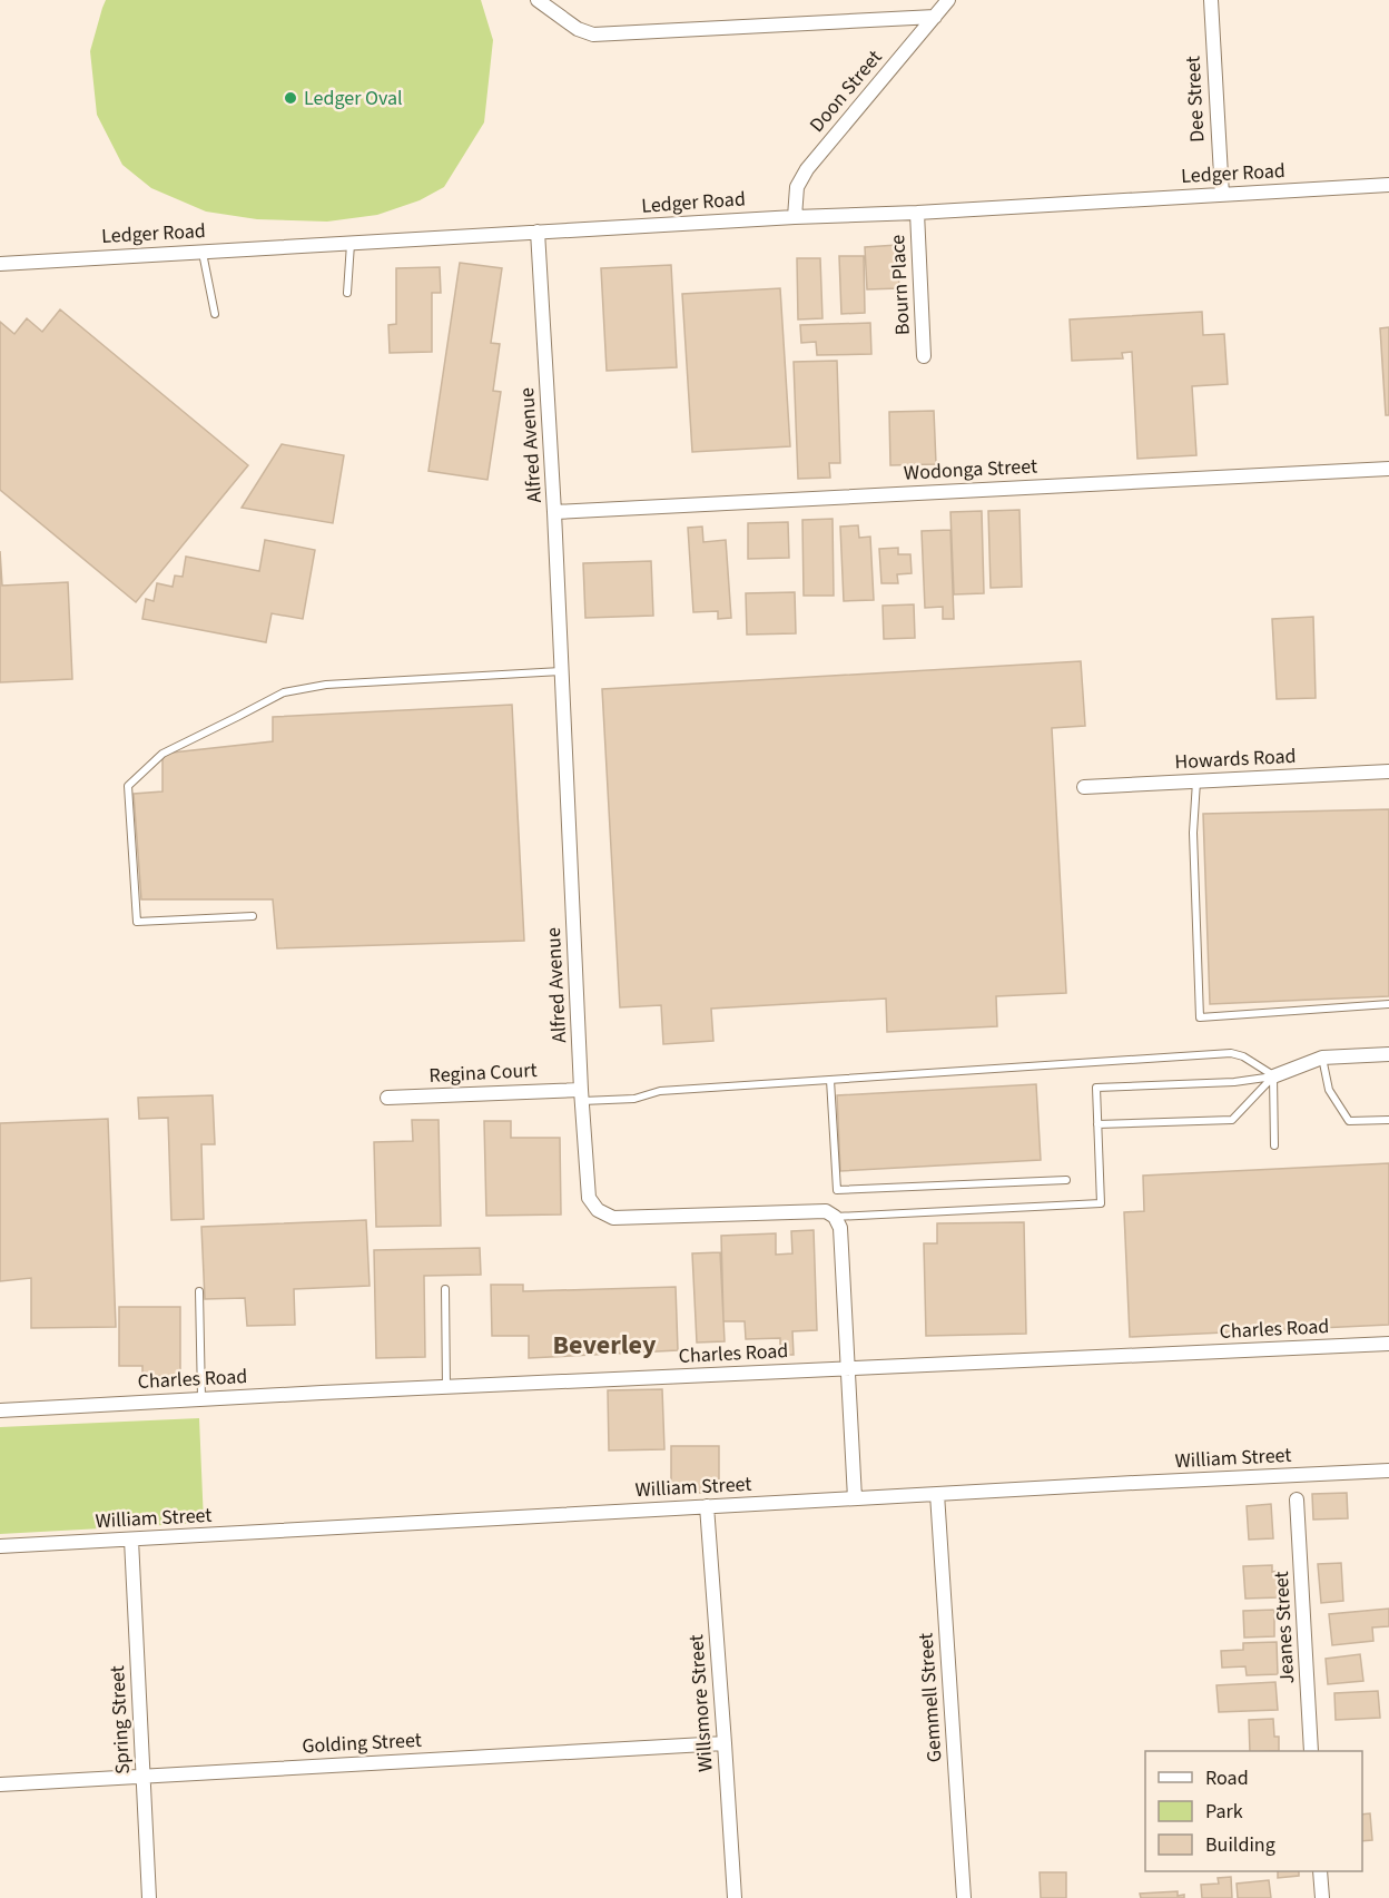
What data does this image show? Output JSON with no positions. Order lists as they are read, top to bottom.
{
  "streets": {
    "street": [
      "Doon Street",
      "Dee Street",
      "Ledger Road",
      "Bourn Place",
      "Alfred Avenue",
      "Wodonga Street",
      "Howards Road",
      "Regina Court",
      "Charles Road",
      "William Street",
      "Jeanes Street",
      "Gemmell Street",
      "Willsmore Street",
      "Spring Street",
      "Golding Street"
    ]
  },
  "crossings": [
    ["Doon Street", "Ledger Road"],
    ["Dee Street", "Ledger Road"],
    ["Ledger Road", "Bourn Place"],
    ["Ledger Road", "Alfred Avenue"],
    ["Alfred Avenue", "Wodonga Street"],
    ["Alfred Avenue", "Regina Court"],
    ["William Street", "Gemmell Street"],
    ["William Street", "Willsmore Street"],
    ["William Street", "Spring Street"],
    ["Willsmore Street", "Golding Street"],
    ["Spring Street", "Golding Street"]
  ],
  "districts": ["Beverley"],
  "places": ["Ledger Oval"],
  "legend": ["Road", "Park", "Building"]
}
